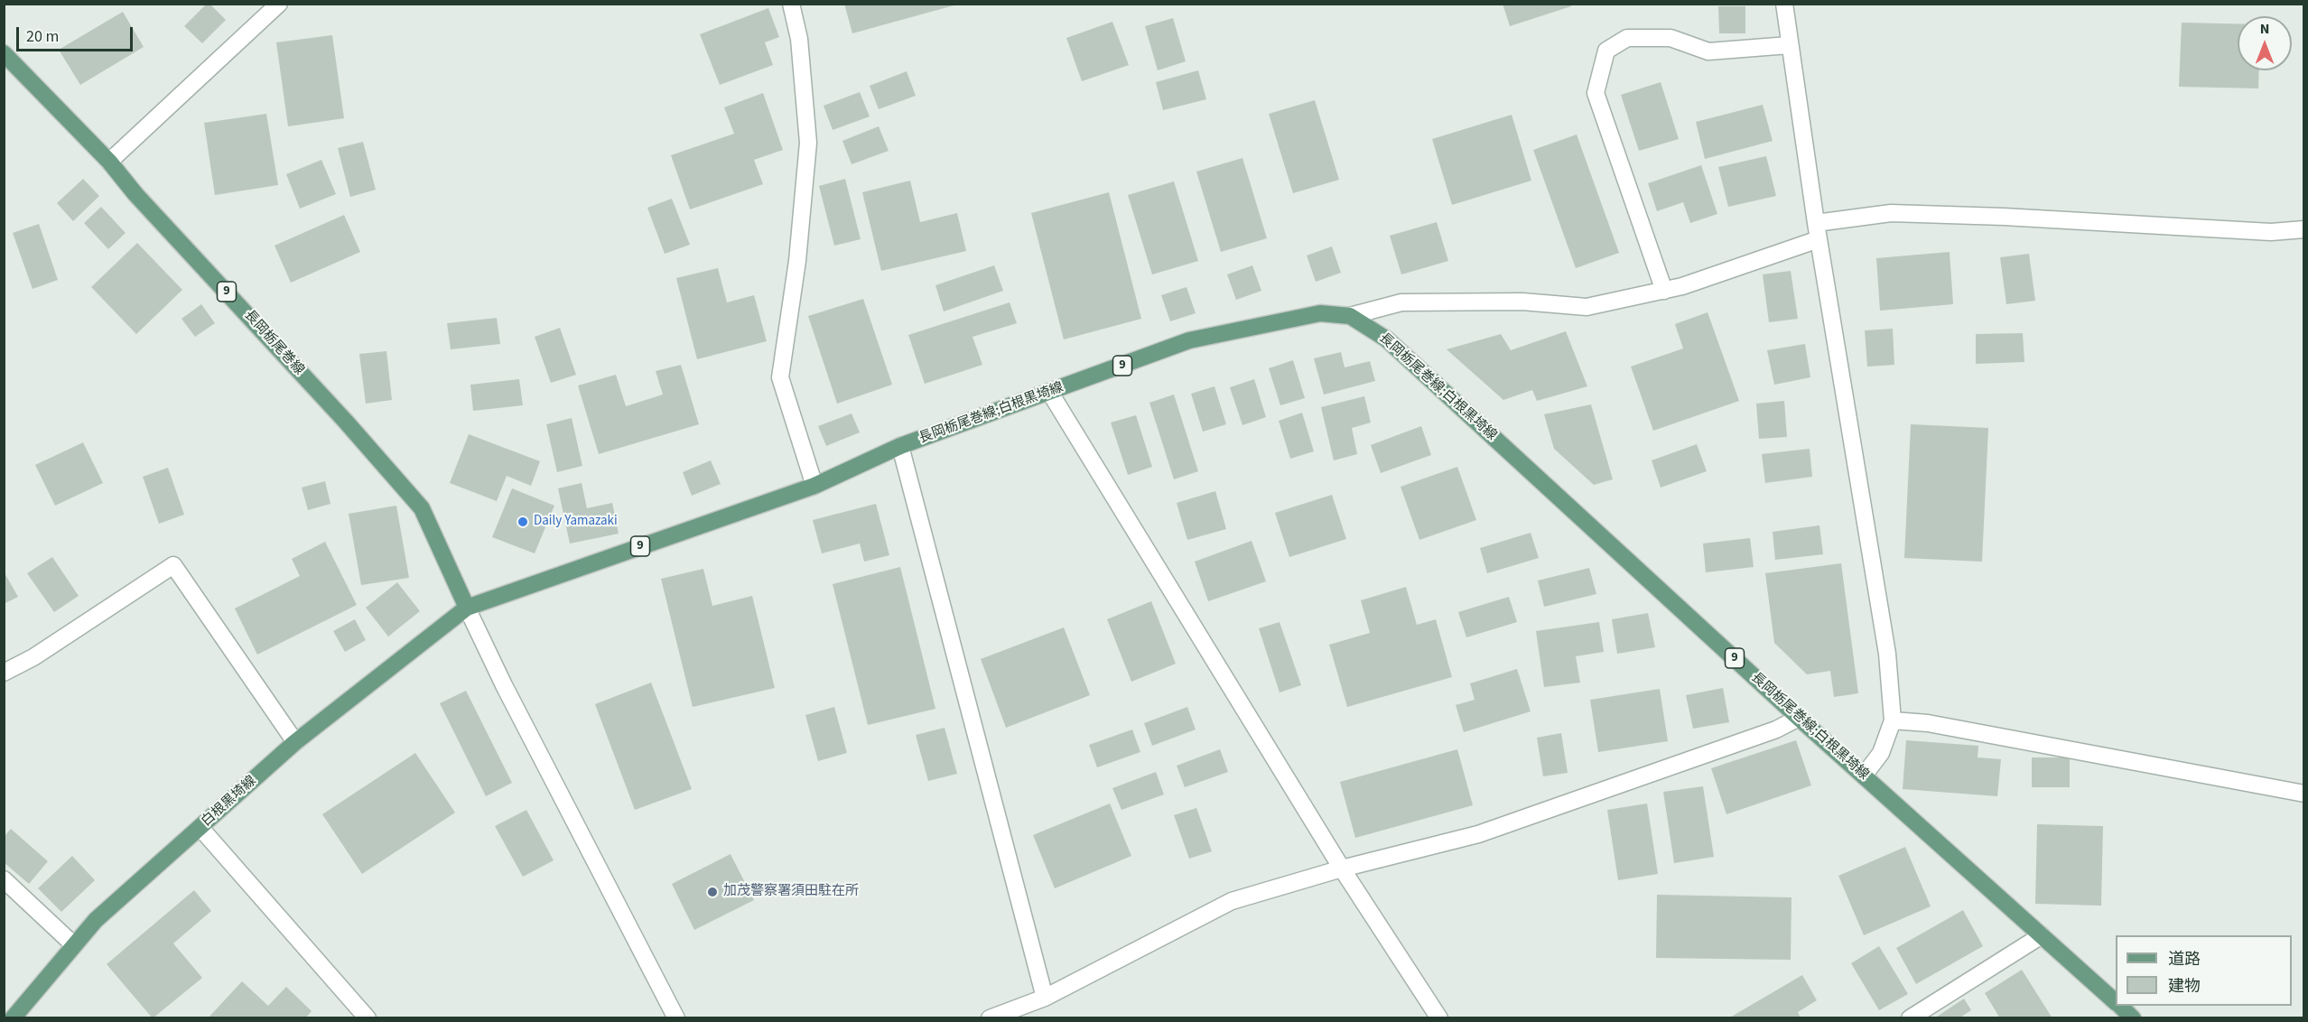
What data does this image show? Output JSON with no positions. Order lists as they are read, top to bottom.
{
  "streets": {
    "main road": [
      "9",
      "長岡栃尾巻線",
      "長岡栃尾巻線;白根黒埼線",
      "白根黒埼線"
    ]
  },
  "crossings": [
    ["長岡栃尾巻線", "長岡栃尾巻線;白根黒埼線"],
    ["長岡栃尾巻線", "白根黒埼線"],
    ["長岡栃尾巻線;白根黒埼線", "白根黒埼線"]
  ],
  "places": ["Daily Yamazaki", "加茂警察署須田駐在所"],
  "legend": ["道路", "建物"],
  "scale_bar": "20 m",
  "north": "top"
}
